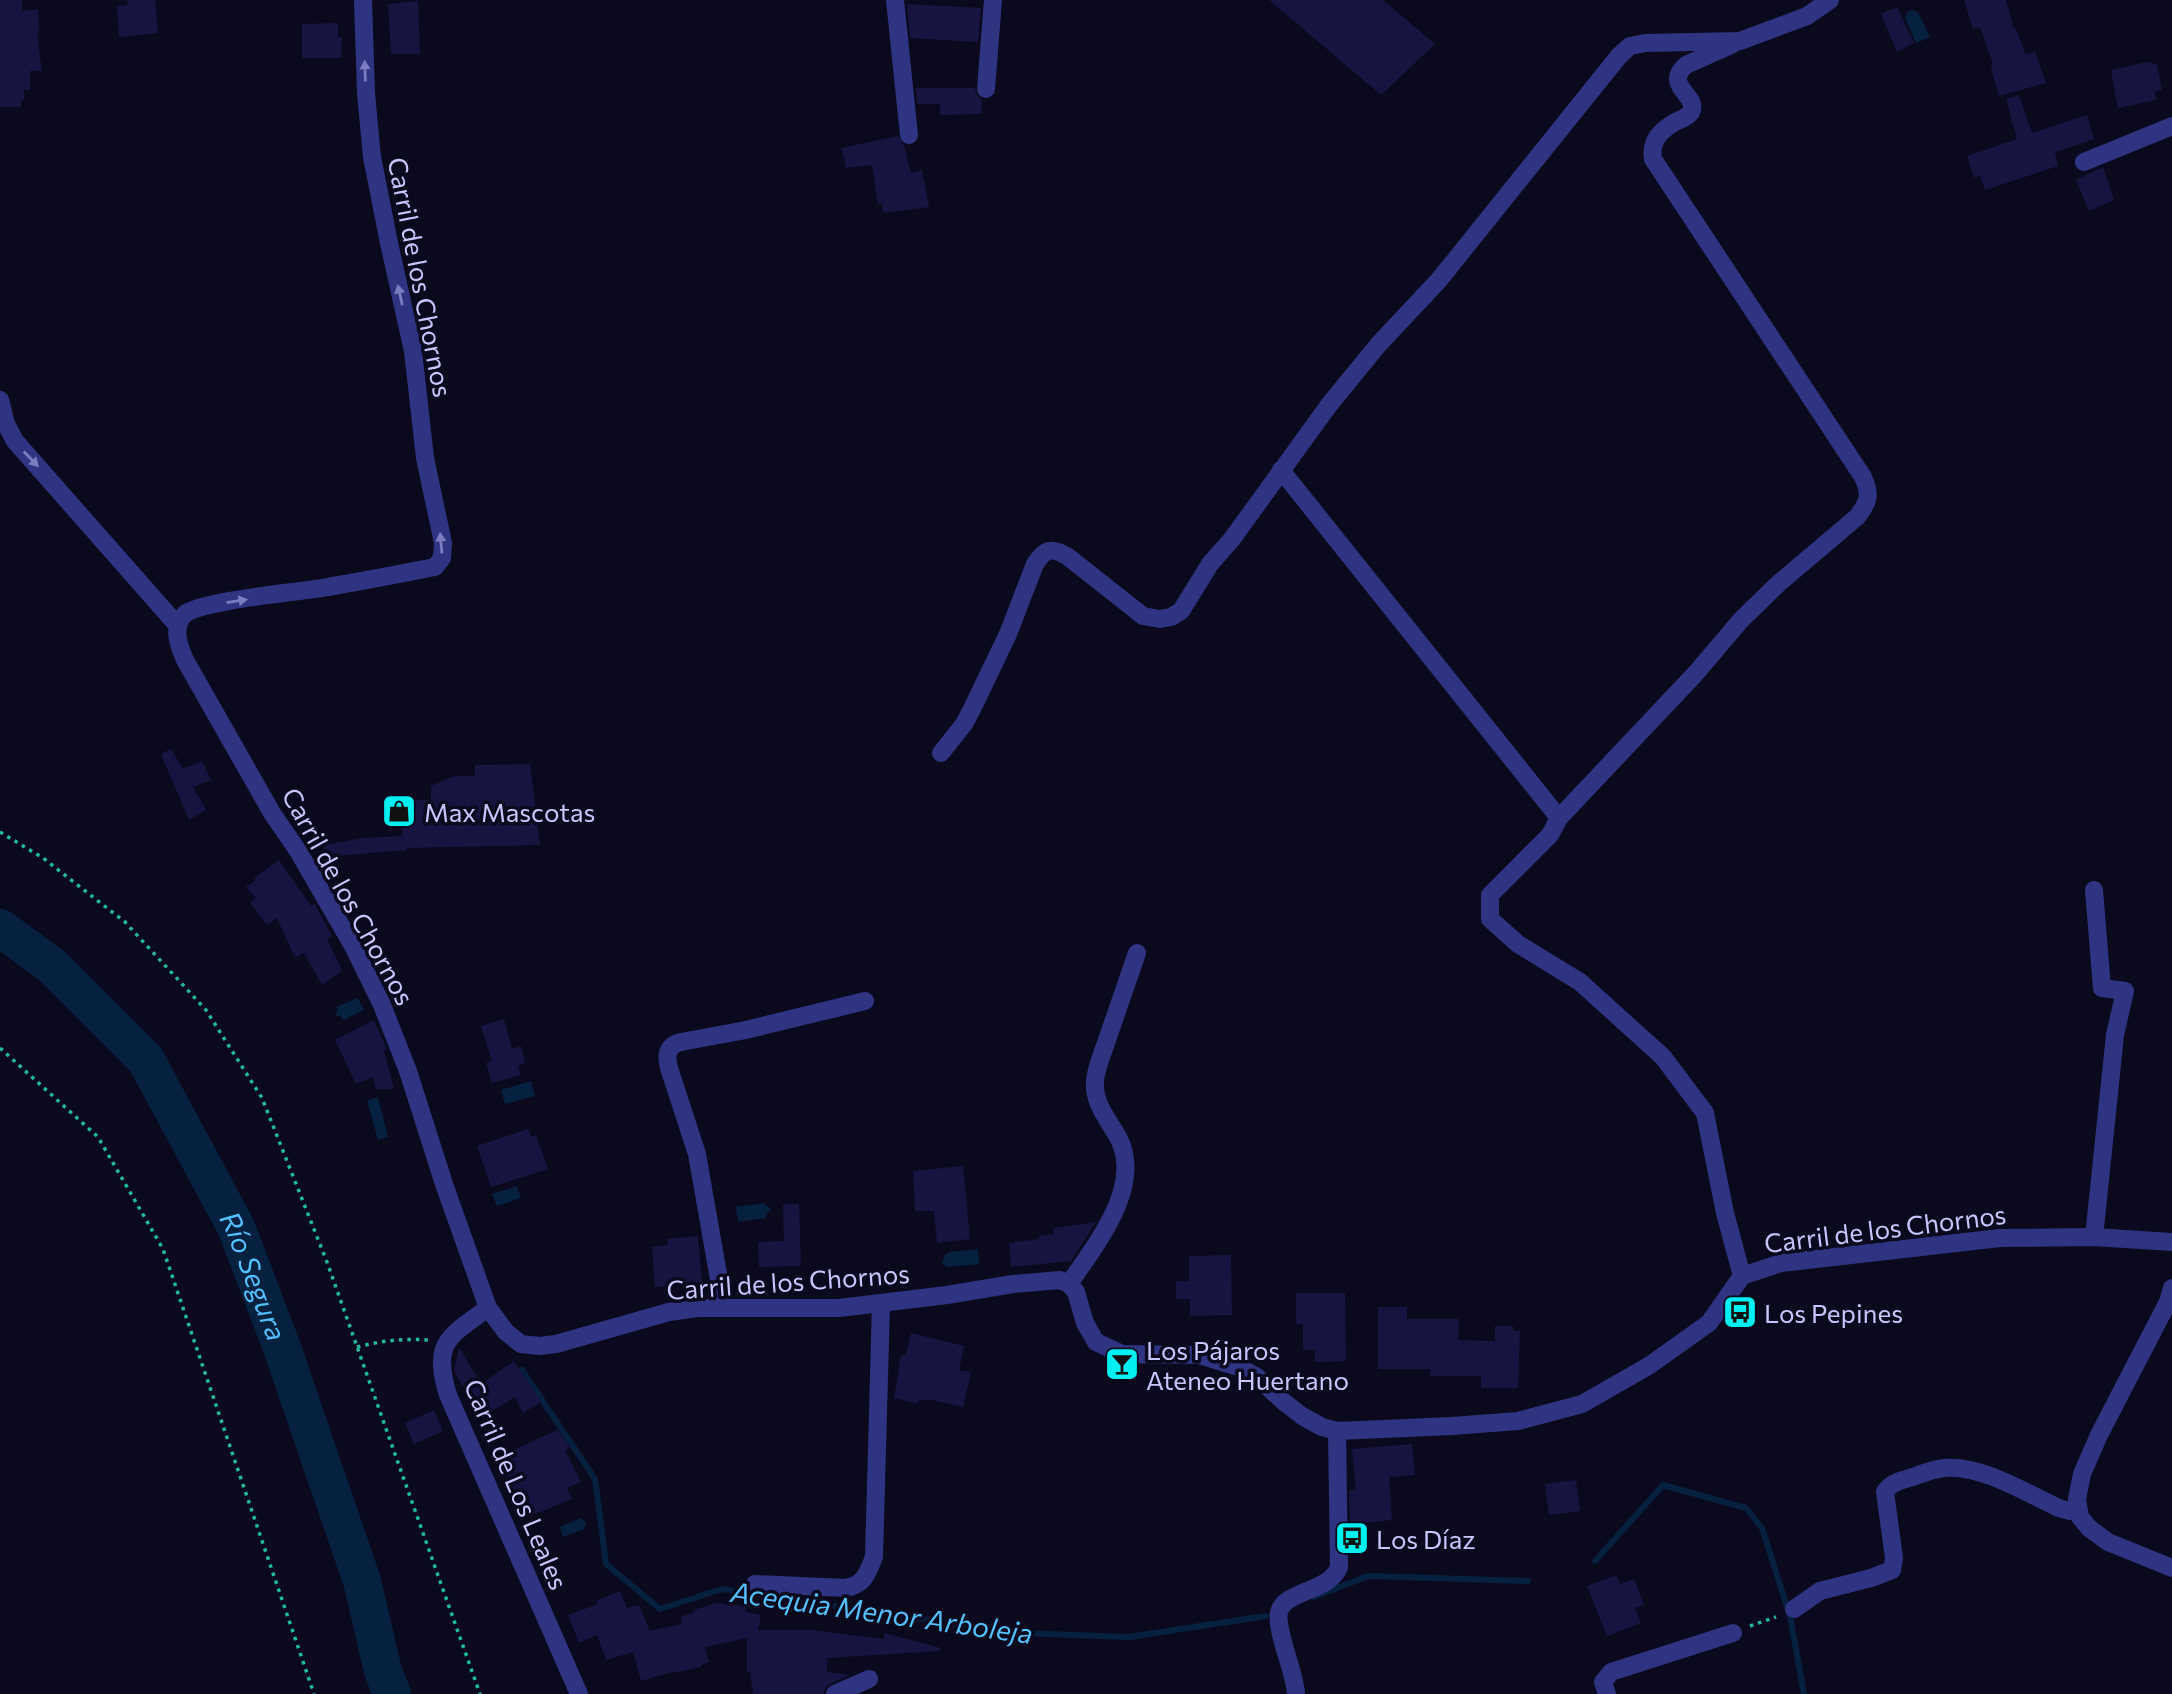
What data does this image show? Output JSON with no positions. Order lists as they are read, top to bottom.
{
  "streets": {
    "street": ["Carril de los Chornos", "Carril de Los Leales"]
  },
  "water": ["Río Segura", "Acequia Menor Arboleja"],
  "places": {
    "shop": ["Max Mascotas"],
    "bus stop": ["Los Pepines", "Los Díaz"],
    "bar": ["Los Pájaros Ateneo Huertano"]
  }
}
